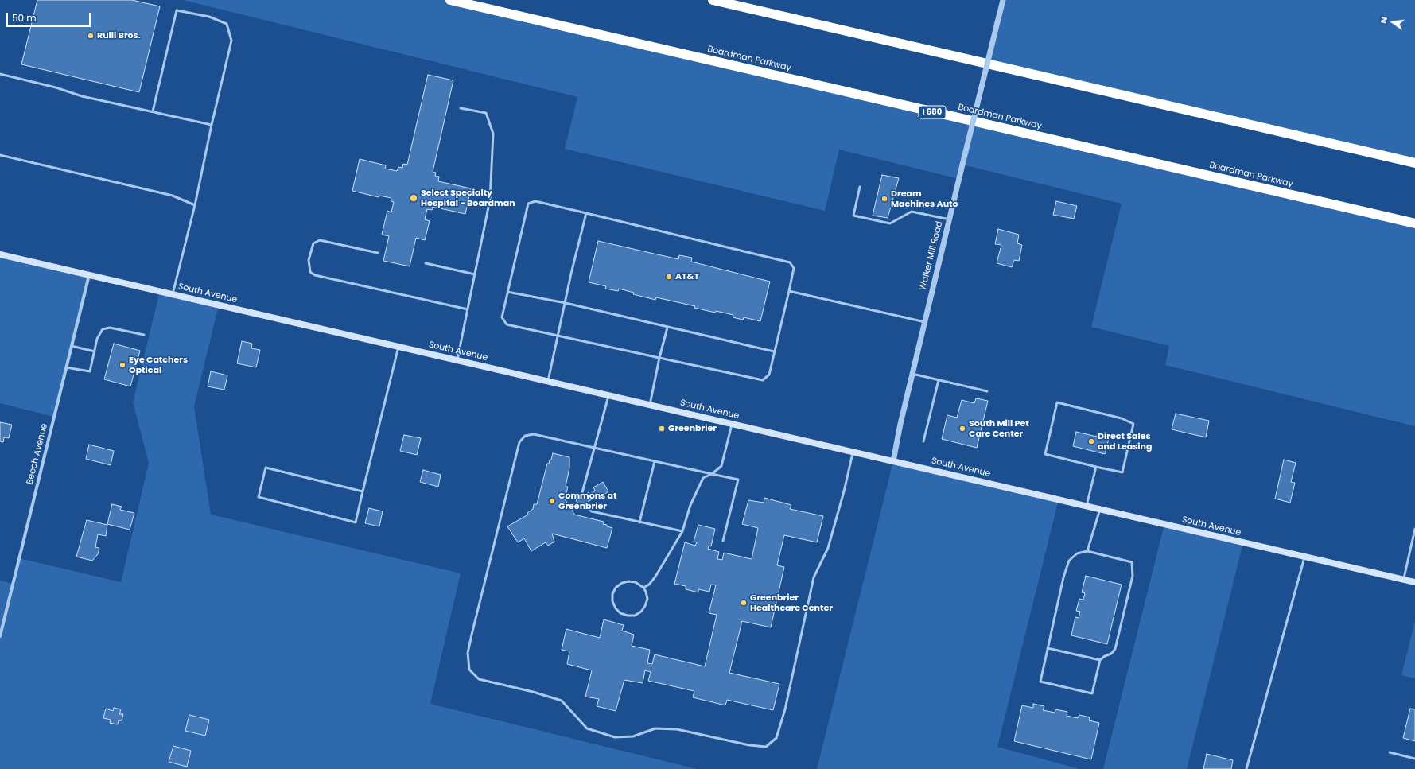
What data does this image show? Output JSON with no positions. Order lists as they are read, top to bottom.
{
  "streets": {
    "highway": ["Boardman Parkway", "I 680"],
    "main road": ["South Avenue"],
    "street": ["Walker Mill Road", "Beech Avenue"]
  },
  "crossings": [
    ["Walker Mill Road", "South Avenue"],
    ["South Avenue", "Beech Avenue"]
  ],
  "places": [
    "Rulli Bros.",
    "Select Specialty Hospital - Boardman",
    "Dream Machines Auto",
    "AT&T",
    "Eye Catchers Optical",
    "Greenbrier",
    "South Mill Pet Care Center",
    "Direct Sales and Leasing",
    "Commons at Greenbrier",
    "Greenbrier Healthcare Center"
  ],
  "scale_bar": "50 m",
  "north": "left"
}
